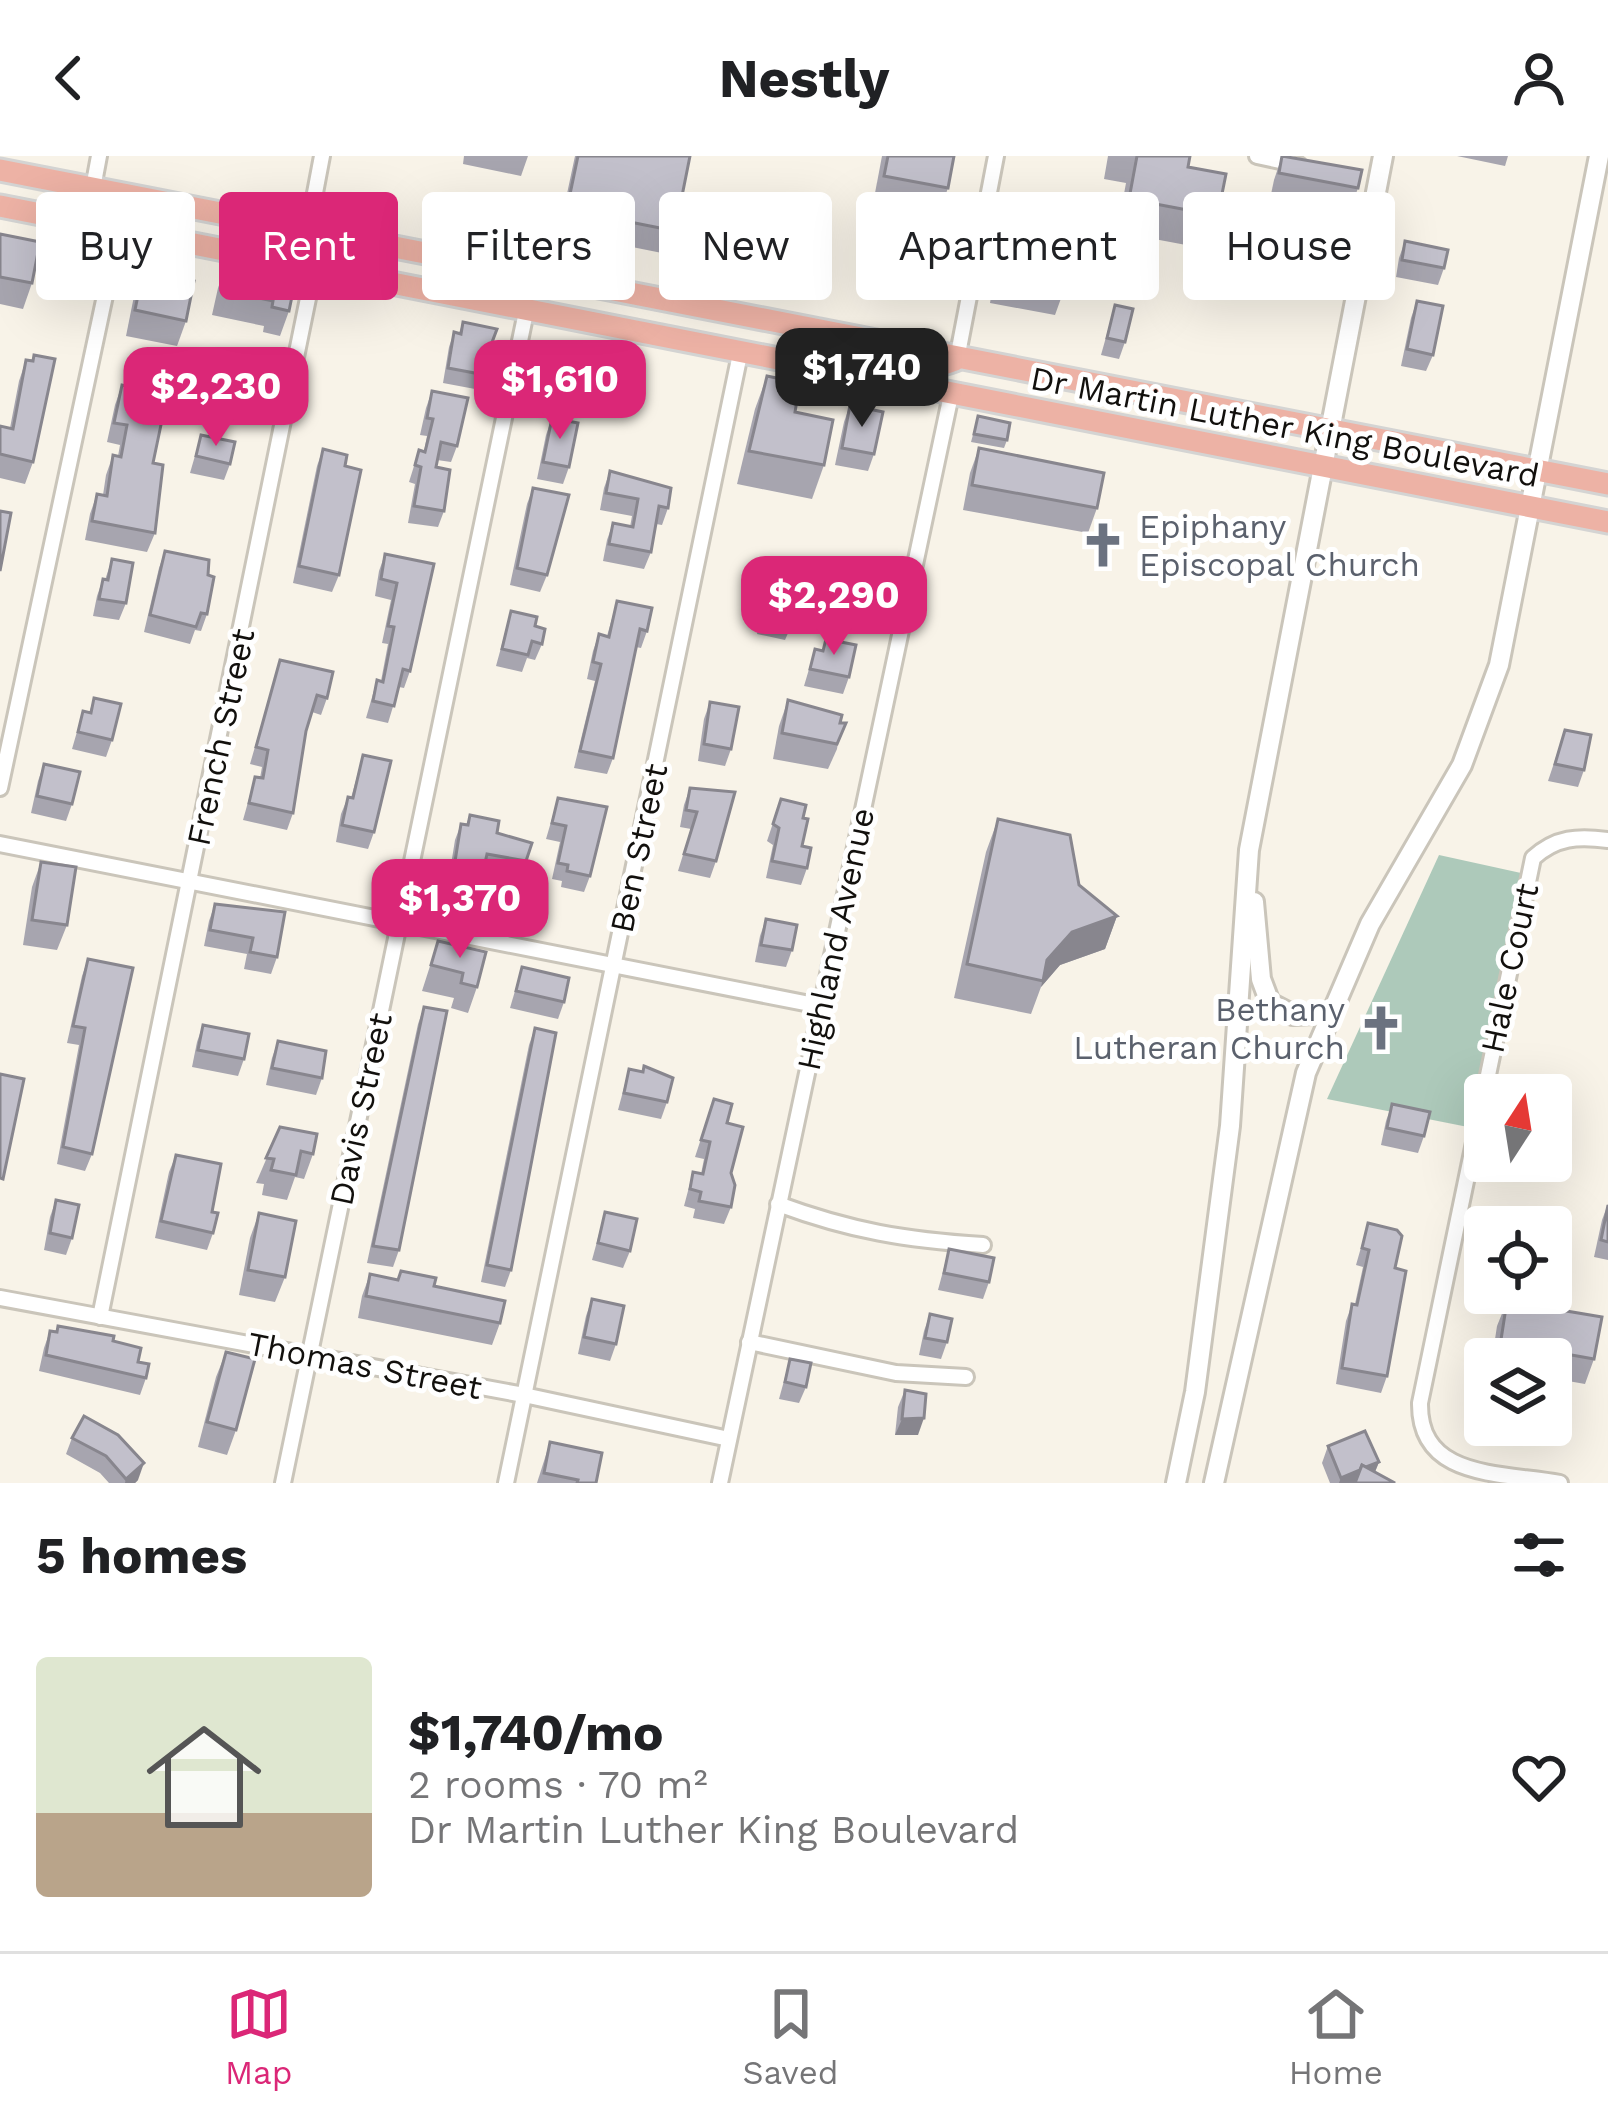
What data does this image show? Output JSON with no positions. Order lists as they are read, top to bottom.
{
  "streets": {
    "main road": ["Dr Martin Luther King Boulevard"],
    "street": [
      "French Street",
      "Ben Street",
      "Highland Avenue",
      "Hale Court",
      "Davis Street",
      "Thomas Street"
    ]
  },
  "crossings": [
    ["Dr Martin Luther King Boulevard", "Ben Street"],
    ["Dr Martin Luther King Boulevard", "Highland Avenue"],
    ["Dr Martin Luther King Boulevard", "Davis Street"],
    ["French Street", "Thomas Street"],
    ["Ben Street", "Thomas Street"],
    ["Highland Avenue", "Thomas Street"],
    ["Davis Street", "Thomas Street"]
  ],
  "places": {
    "church": ["Epiphany Episcopal Church", "Bethany Lutheran Church"]
  },
  "north": "top",
  "page": {
    "header": "Nestly",
    "chip": [
      "Buy",
      "Rent",
      "Filters",
      "New",
      "Apartment",
      "House"
    ],
    "price": [
      "$1,740",
      "$1,610",
      "$2,230",
      "$2,290",
      "$1,370"
    ],
    "heading": "5 homes",
    "list": [
      {
        "name": "$1,740/mo",
        "note": "2 rooms · 70 m² · Dr Martin Luther King Boulevard"
      }
    ],
    "tabs": ["Map", "Saved", "Home"]
  }
}
